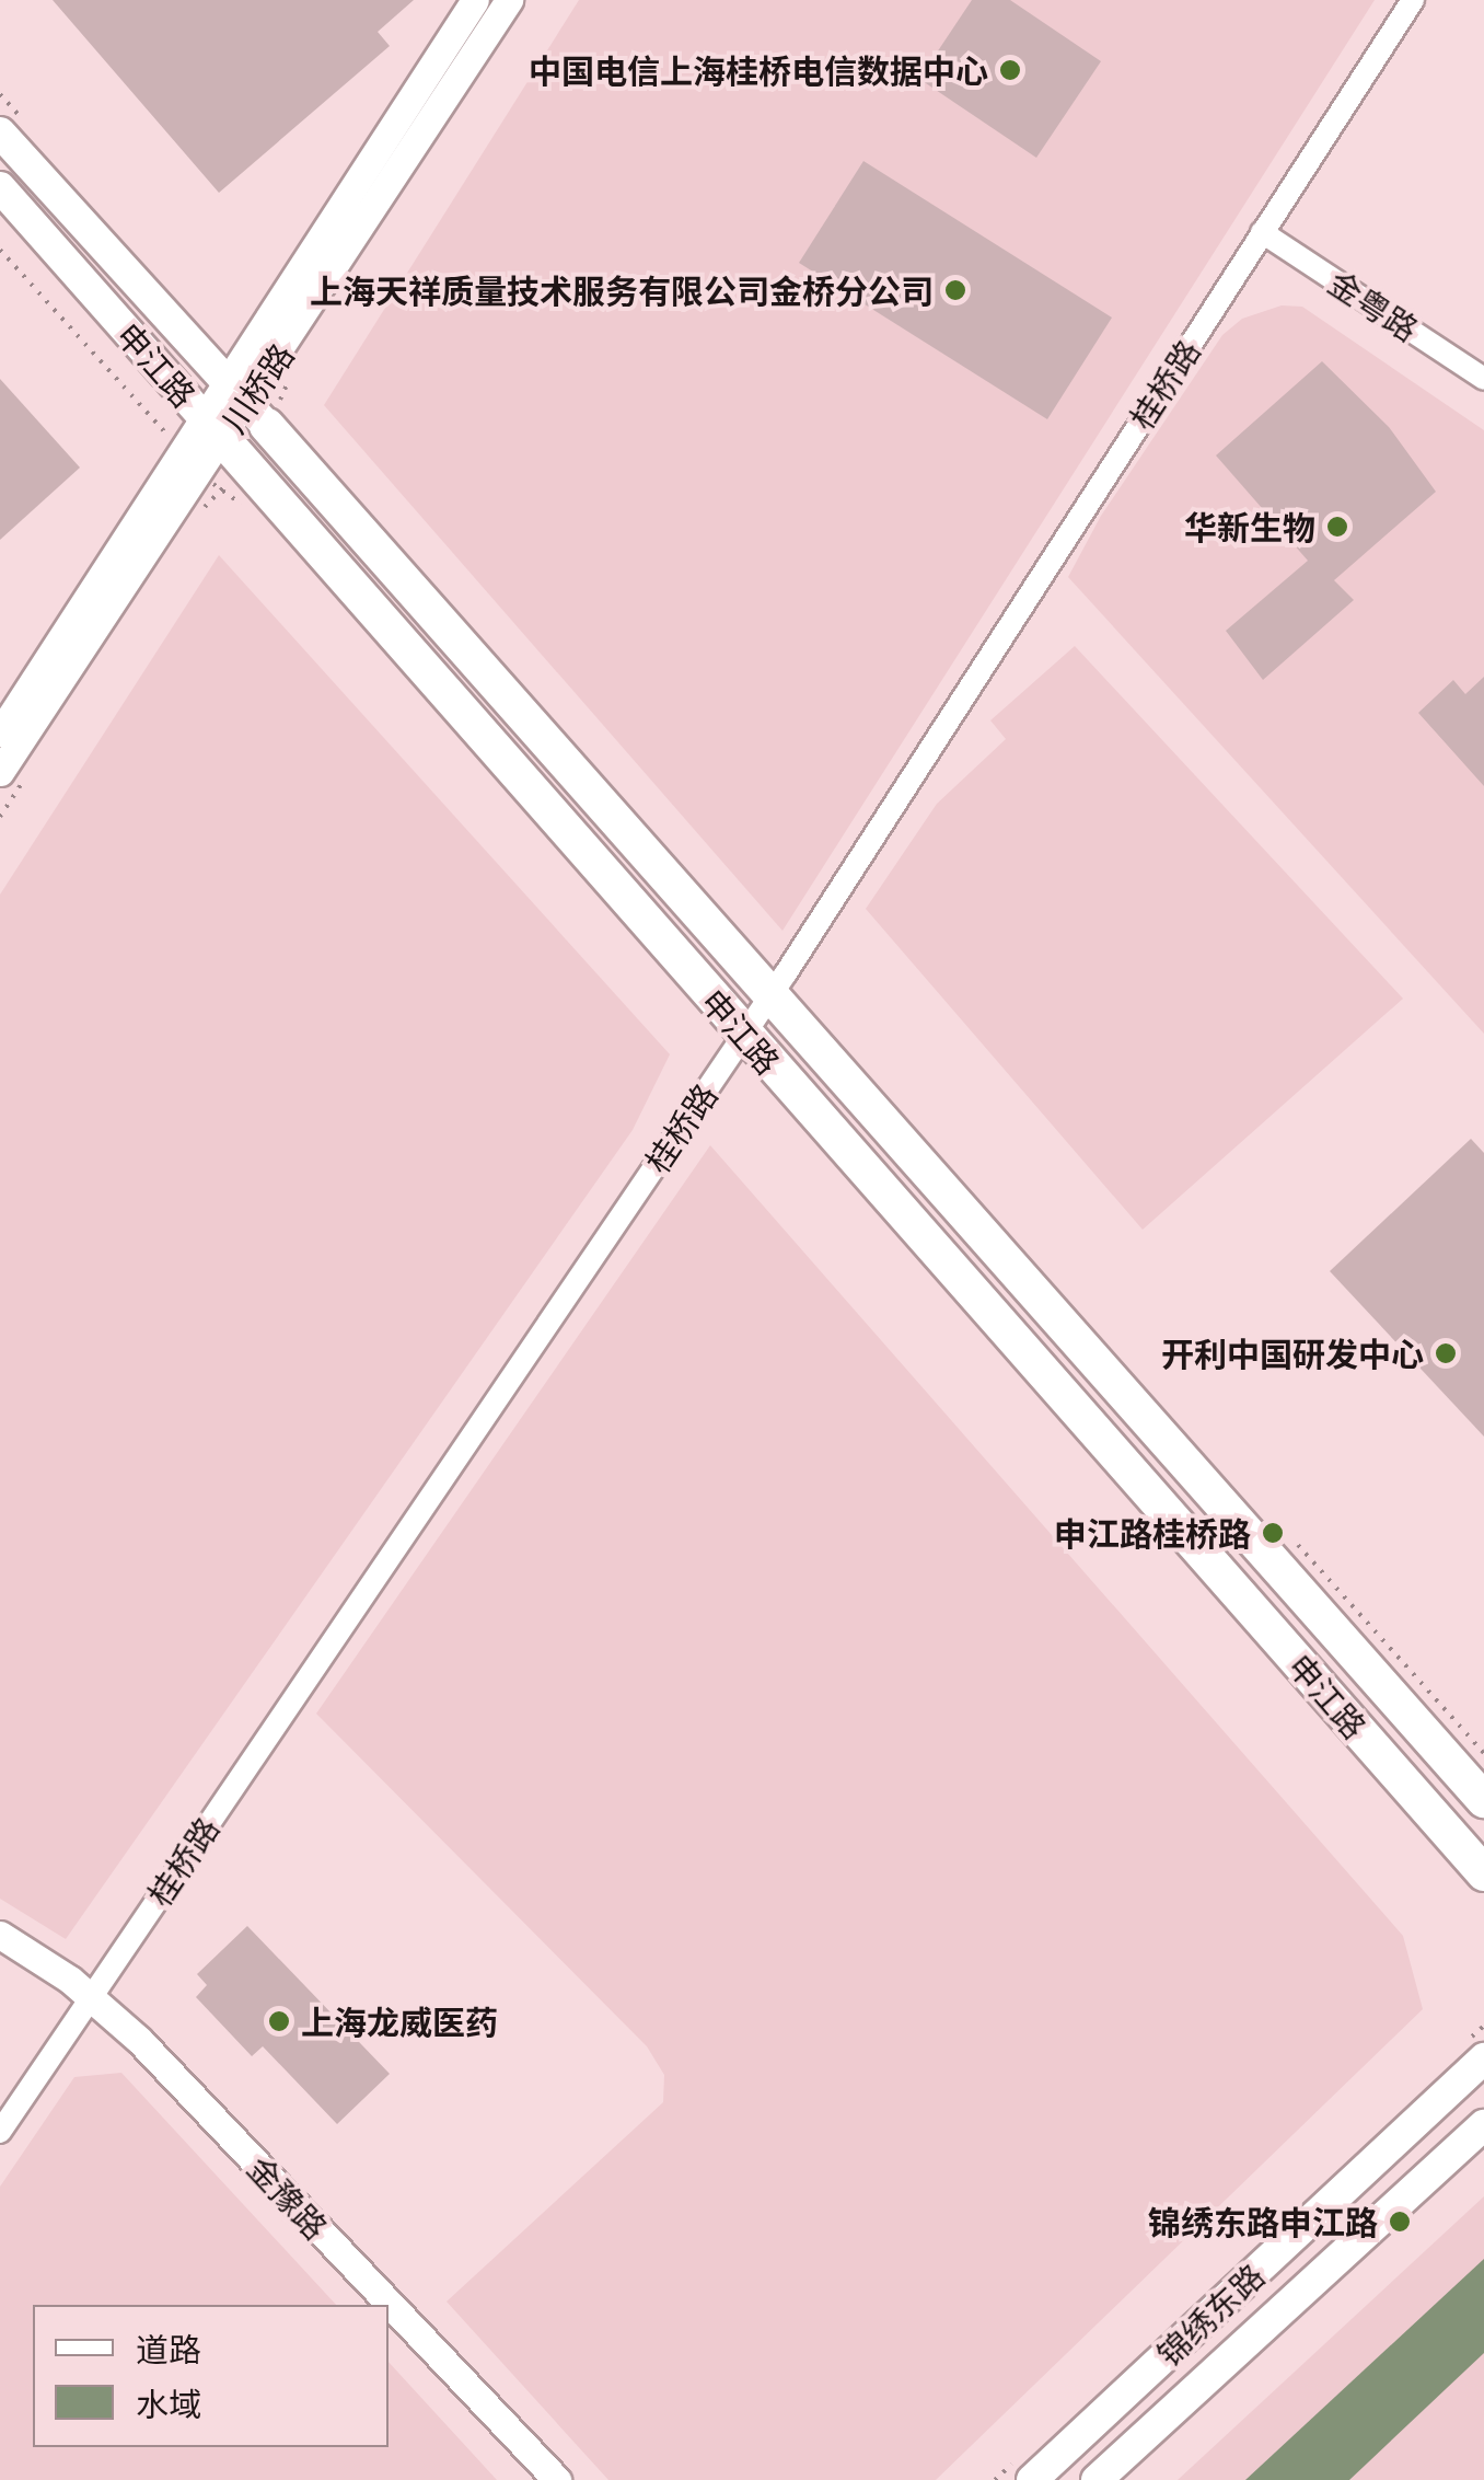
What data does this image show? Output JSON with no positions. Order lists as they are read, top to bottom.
{
  "streets": {
    "main road": ["申江路", "锦绣东路"],
    "street": [
      "金粤路",
      "桂桥路",
      "川桥路",
      "金豫路"
    ]
  },
  "crossings": [
    ["金粤路", "桂桥路"],
    ["申江路", "桂桥路"],
    ["申江路", "川桥路"],
    ["桂桥路", "金豫路"]
  ],
  "places": [
    "中国电信上海桂桥电信数据中心",
    "上海天祥质量技术服务有限公司金桥分公司",
    "华新生物",
    "开利中国研发中心",
    "申江路桂桥路",
    "上海龙威医药",
    "锦绣东路申江路"
  ],
  "legend": ["道路", "水域"]
}
